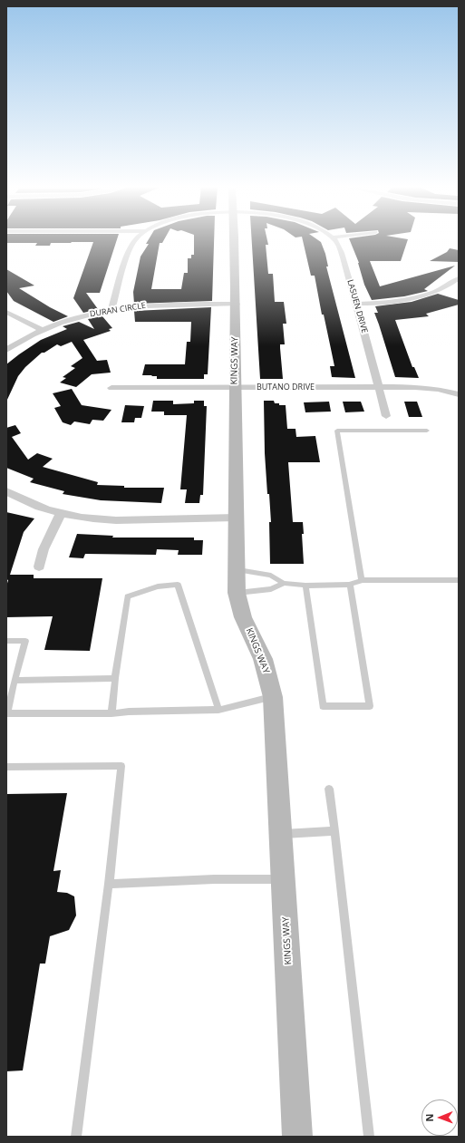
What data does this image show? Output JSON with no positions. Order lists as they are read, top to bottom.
{
  "streets": {
    "street": [
      "LASUEN DRIVE",
      "DURAN CIRCLE",
      "KINGS WAY",
      "BUTANO DRIVE"
    ]
  },
  "crossings": [
    ["LASUEN DRIVE", "BUTANO DRIVE"],
    ["DURAN CIRCLE", "KINGS WAY"],
    ["KINGS WAY", "BUTANO DRIVE"]
  ],
  "north": "left"
}
